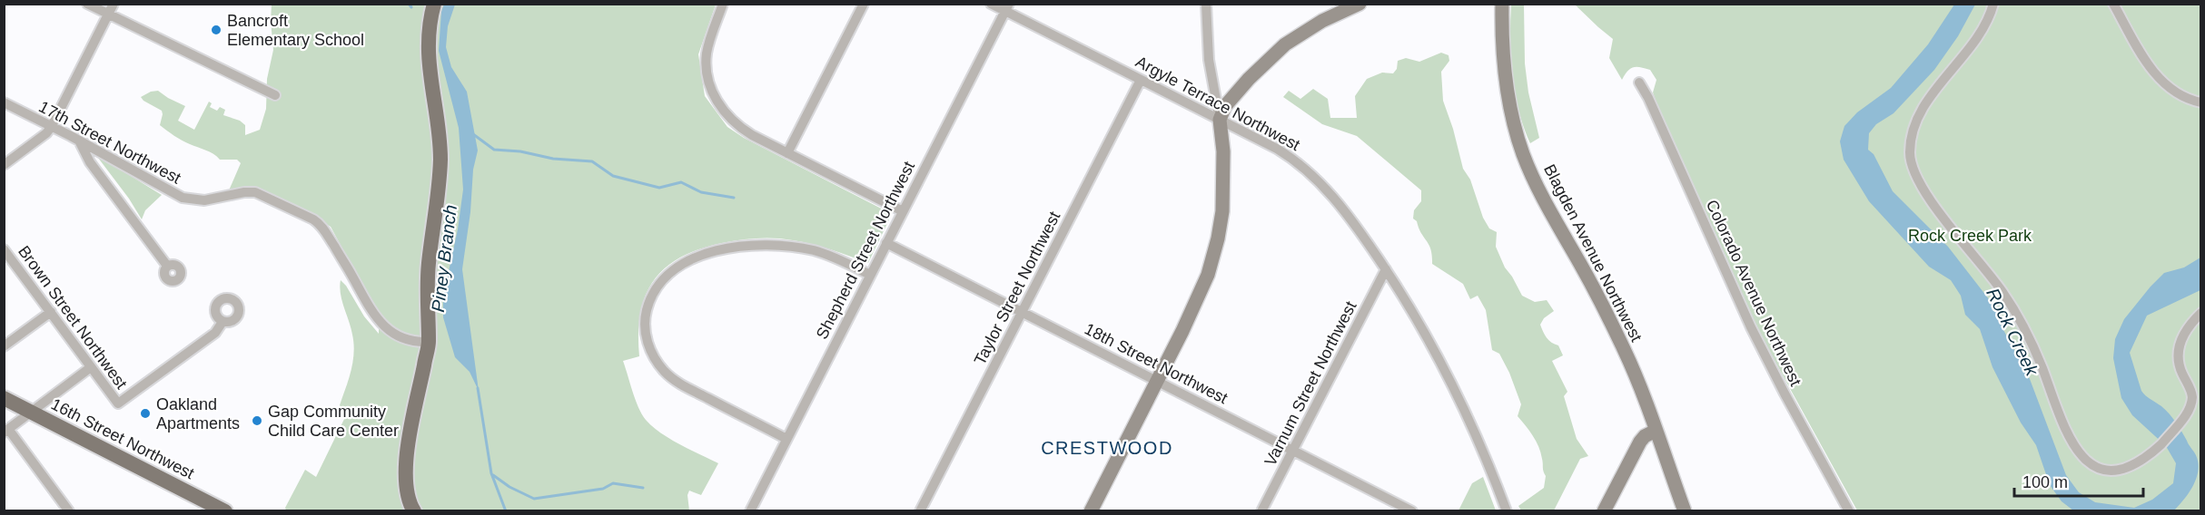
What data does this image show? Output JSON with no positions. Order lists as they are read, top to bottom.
{
  "streets": {
    "main road": ["16th Street Northwest"],
    "street": [
      "Argyle Terrace Northwest",
      "17th Street Northwest",
      "Shepherd Street Northwest",
      "Blagden Avenue Northwest",
      "Taylor Street Northwest",
      "Colorado Avenue Northwest",
      "Brown Street Northwest",
      "18th Street Northwest",
      "Varnum Street Northwest"
    ]
  },
  "crossings": [
    ["Argyle Terrace Northwest", "Shepherd Street Northwest"],
    ["Argyle Terrace Northwest", "Taylor Street Northwest"],
    ["Argyle Terrace Northwest", "Varnum Street Northwest"],
    ["Shepherd Street Northwest", "18th Street Northwest"],
    ["Taylor Street Northwest", "18th Street Northwest"],
    ["18th Street Northwest", "Varnum Street Northwest"]
  ],
  "districts": ["CRESTWOOD"],
  "water": ["Piney Branch", "Rock Creek"],
  "parks": ["Rock Creek Park"],
  "places": ["Bancroft Elementary School", "Oakland Apartments", "Gap Community Child Care Center"],
  "scale_bar": "100 m"
}
